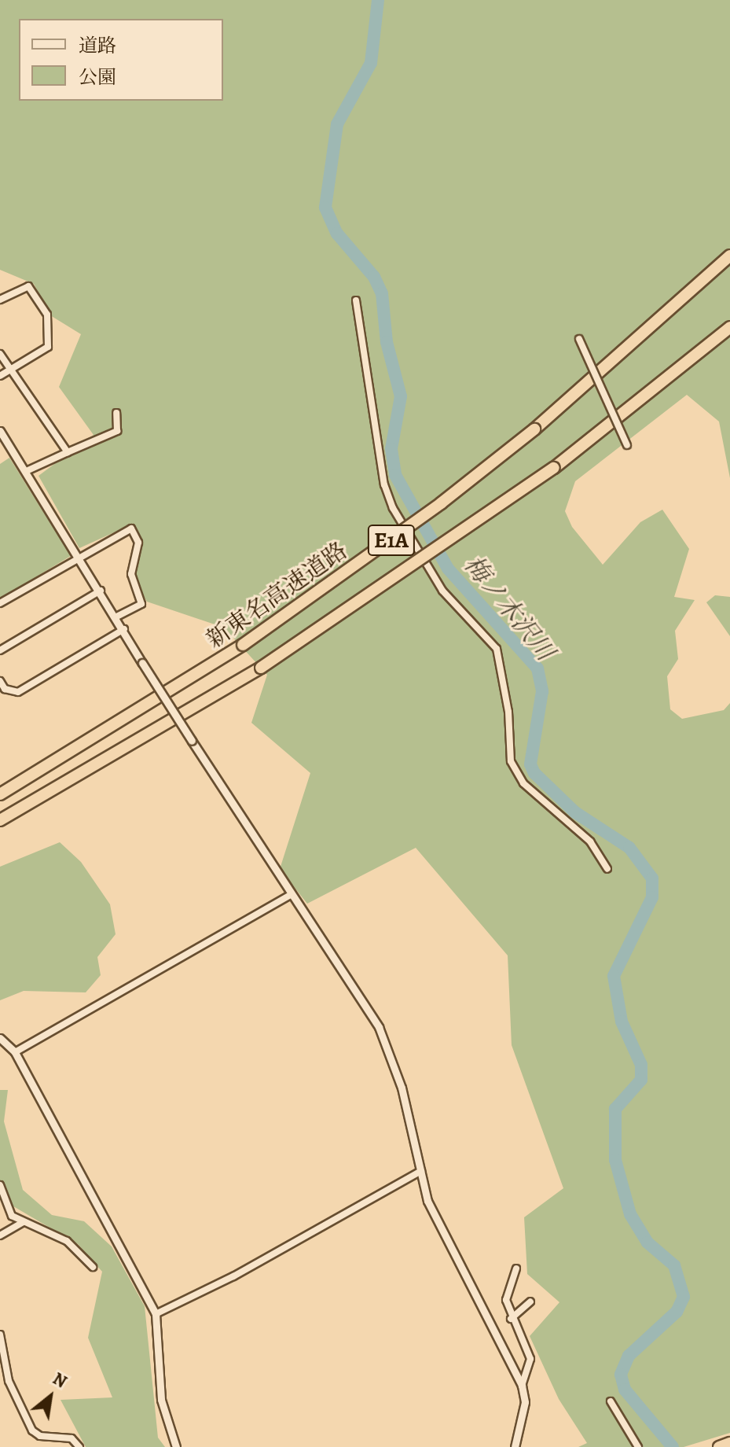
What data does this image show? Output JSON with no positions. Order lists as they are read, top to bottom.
{
  "streets": {
    "highway": ["E1A", "新東名高速道路"]
  },
  "water": ["梅ノ木沢川"],
  "legend": ["道路", "公園"],
  "north": "top right"
}
